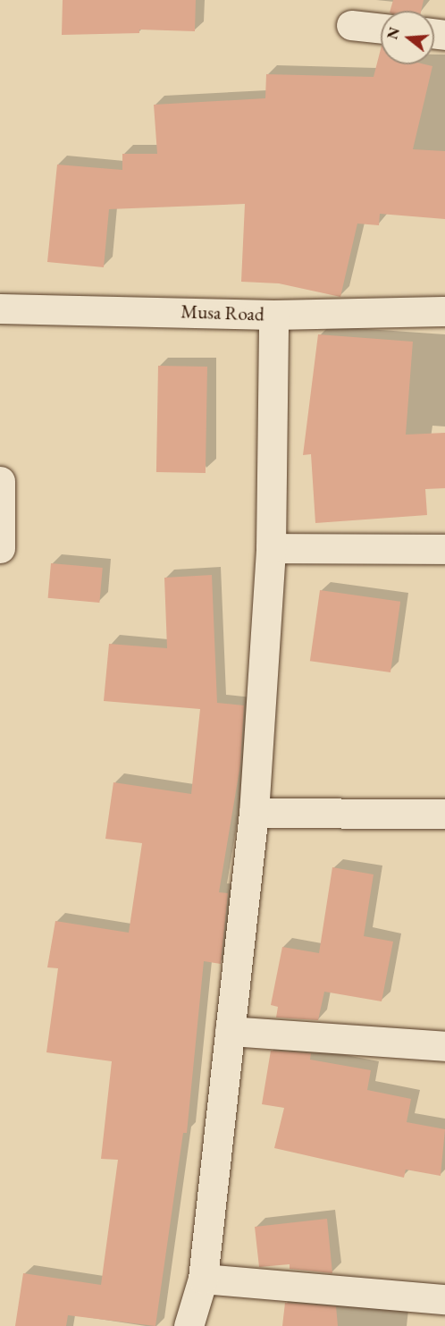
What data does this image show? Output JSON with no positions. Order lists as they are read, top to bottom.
{
  "streets": {
    "street": ["Musa Road"]
  },
  "north": "left"
}
